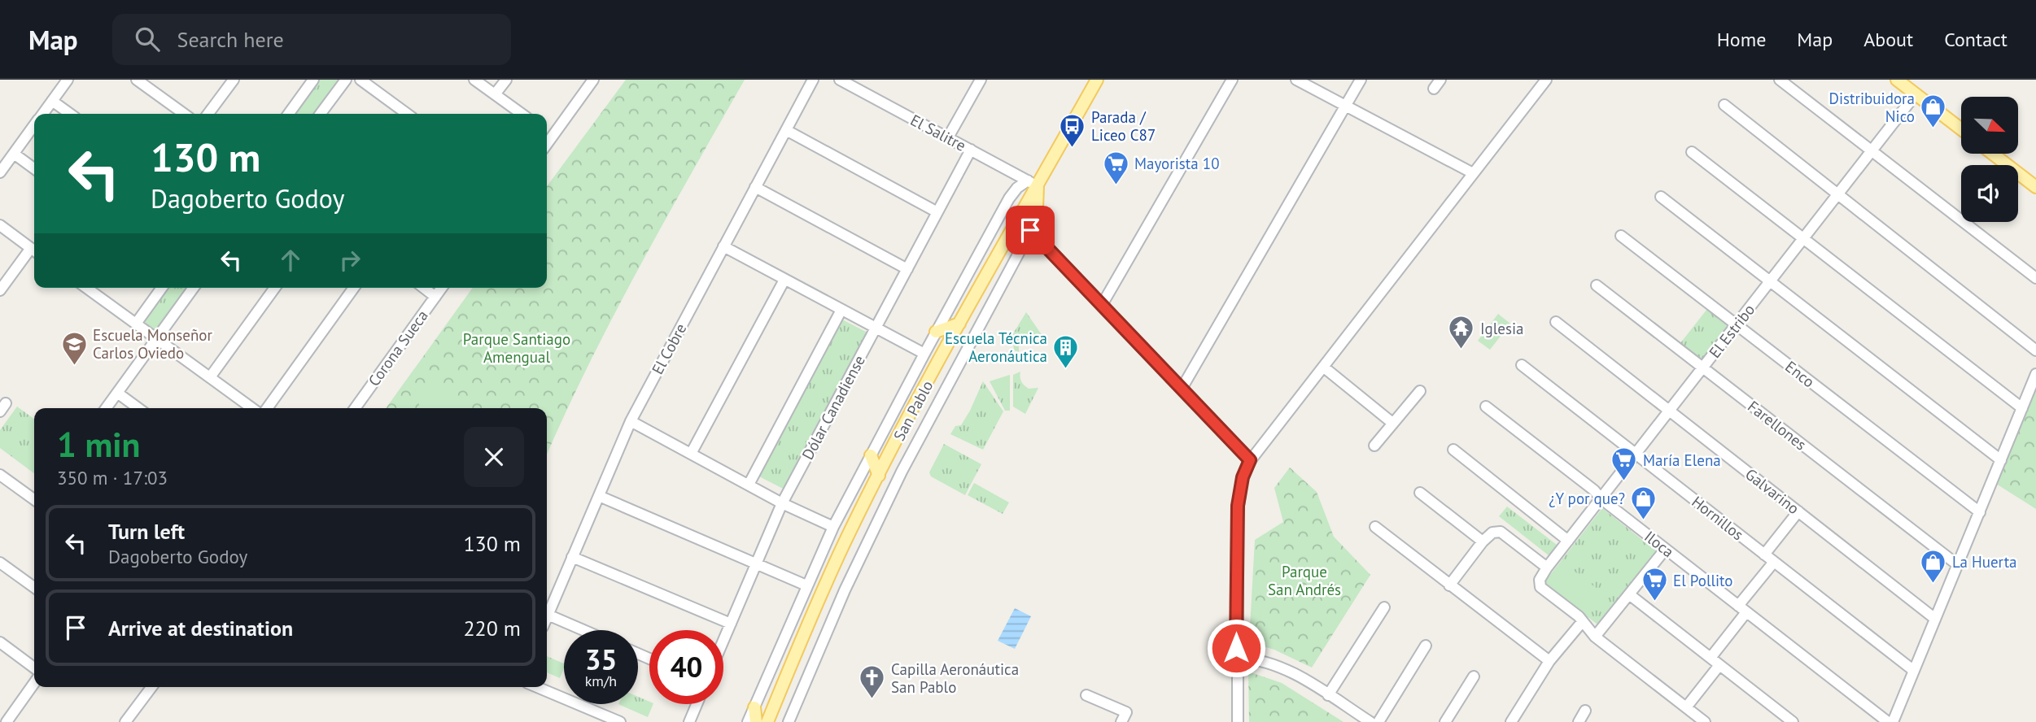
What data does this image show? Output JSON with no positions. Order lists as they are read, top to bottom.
{
  "streets": {
    "main road": ["San Pablo"],
    "street": [
      "El Salitre",
      "El Estribo",
      "Corona Sueca",
      "El Cobre",
      "Enco",
      "Dólar Canadiense",
      "Farellones",
      "Galvarino",
      "Hornillos",
      "Iloca"
    ]
  },
  "crossings": [
    ["El Salitre", "Dólar Canadiense"],
    ["El Salitre", "San Pablo"],
    ["El Estribo", "Enco"],
    ["El Estribo", "Farellones"],
    ["El Estribo", "Galvarino"],
    ["El Estribo", "Hornillos"],
    ["El Estribo", "Iloca"]
  ],
  "parks": ["Parque Santiago Amengual", "Parque San Andrés"],
  "places": {
    "shop": ["Distribuidora Nico", "¿Y por que?", "La Huerta"],
    "bus stop": ["Parada / Liceo C87"],
    "supermarket": ["Mayorista 10", "María Elena", "El Pollito"],
    "temple": ["Iglesia"],
    "school or university": ["Escuela Monseñor Carlos Oviedo"],
    "building": ["Escuela Técnica Aeronáutica"],
    "church": ["Capilla Aeronáutica San Pablo"]
  },
  "north": "bottom right",
  "page": {
    "header": "Map",
    "search": "Search here",
    "nav": [
      "Home",
      "Map",
      "About",
      "Contact"
    ],
    "turn": ["130 m", "Dagoberto Godoy"],
    "heading": ["1 min", "350 m · 17:03"],
    "list": [
      {
        "name": "Turn left",
        "note": "Dagoberto Godoy",
        "value": "130 m"
      },
      {
        "name": "Arrive at destination",
        "value": "220 m"
      }
    ],
    "speed": "35 km/h",
    "limit": "40"
  }
}
